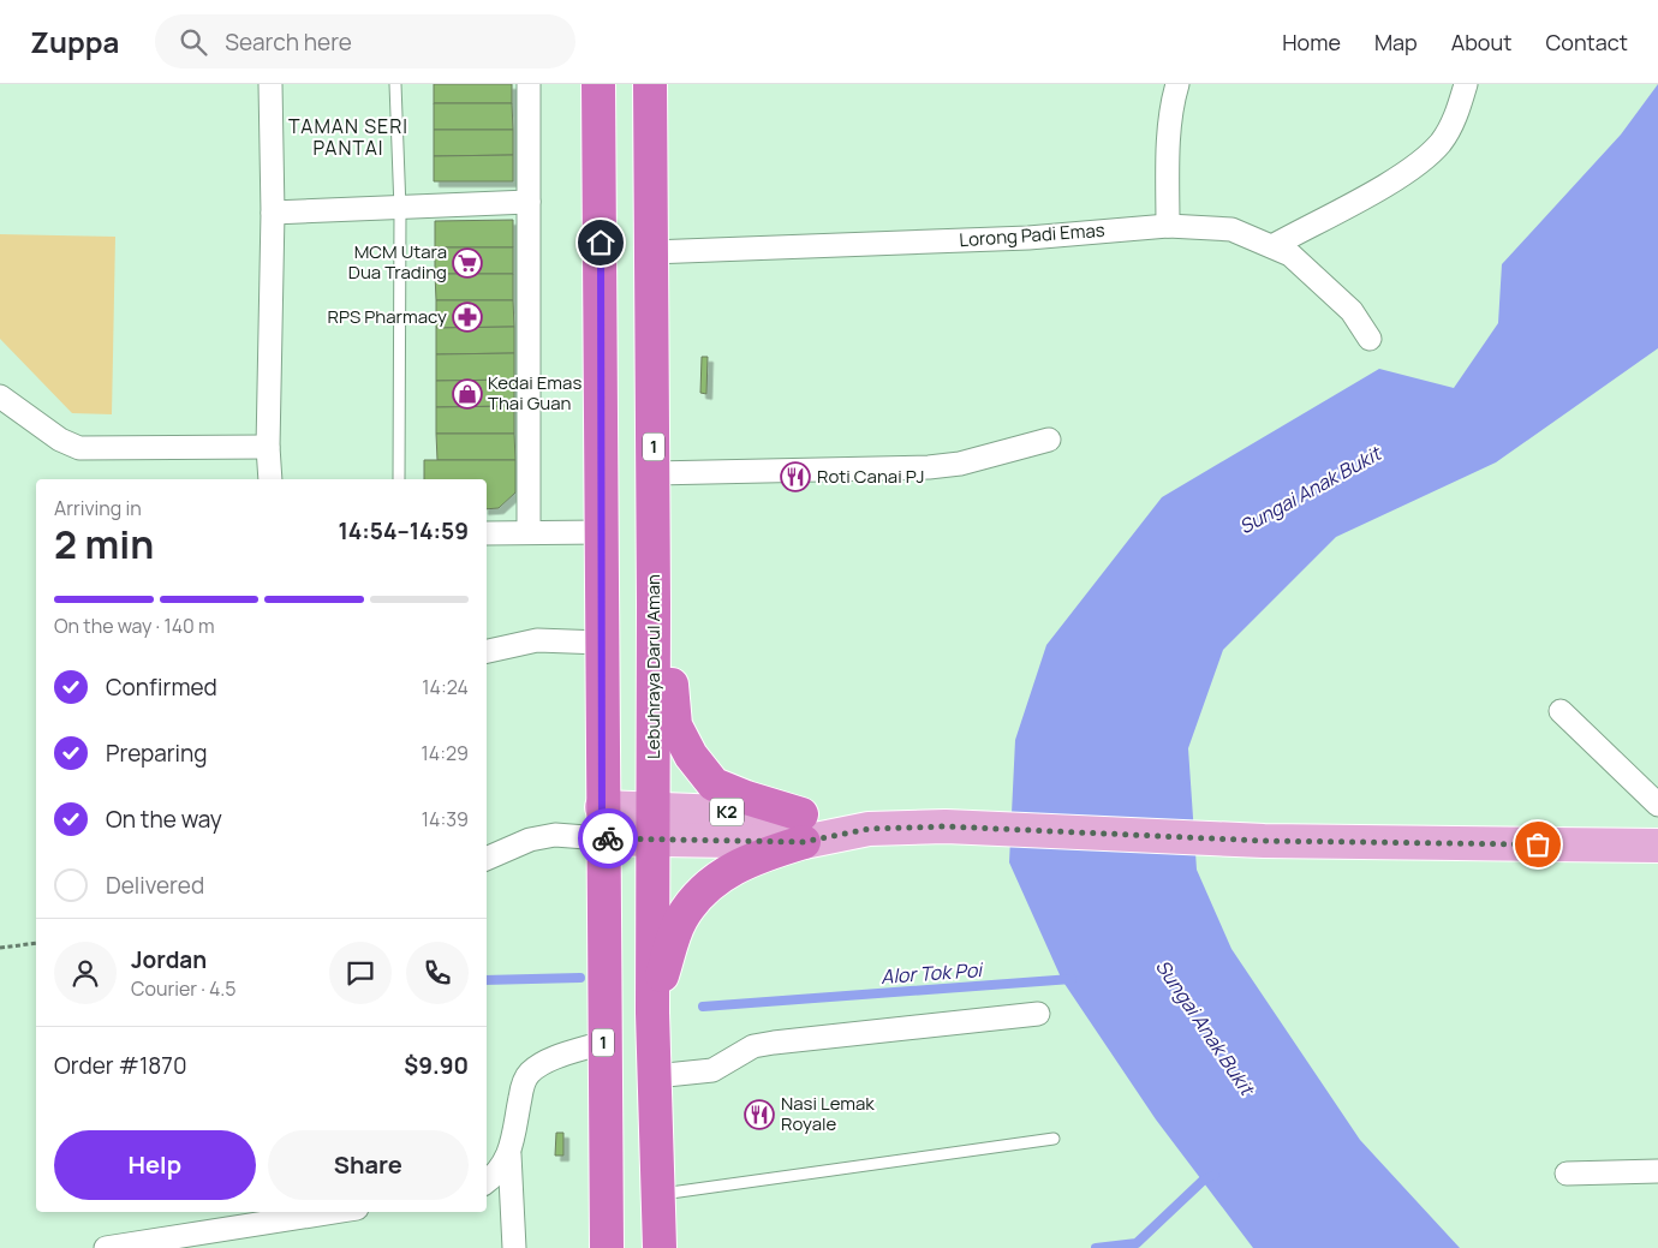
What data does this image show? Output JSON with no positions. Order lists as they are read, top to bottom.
{
  "streets": {
    "highway": ["1", "Lebuhraya Darul Aman"],
    "main road": ["K2"],
    "street": ["Lorong Padi Emas"]
  },
  "crossings": [
    ["Lorong Padi Emas", "Lebuhraya Darul Aman"],
    ["1", "K2"],
    ["Lebuhraya Darul Aman", "K2"]
  ],
  "districts": ["TAMAN SERI PANTAI"],
  "water": ["Sungai Anak Bukit", "Alor Tok Poi"],
  "places": {
    "supermarket": ["MCM Utara Dua Trading"],
    "pharmacy": ["RPS Pharmacy"],
    "shop": ["Kedai Emas Thai Guan"],
    "restaurant": ["Roti Canai PJ", "Nasi Lemak Royale"]
  },
  "page": {
    "header": "Zuppa",
    "search": "Search here",
    "nav": [
      "Home",
      "Map",
      "About",
      "Contact"
    ],
    "heading": ["2 min", "Arriving in", "14:54–14:59"],
    "panel": [
      "Jordan",
      "Courier · 4.5",
      "Order #1870",
      "$9.90"
    ],
    "bar": "On the way · 140 m",
    "list": [
      ["Confirmed", "14:24"],
      ["Preparing", "14:29"],
      ["On the way", "14:39"],
      "Delivered"
    ],
    "buttons": ["Help", "Share"]
  }
}
